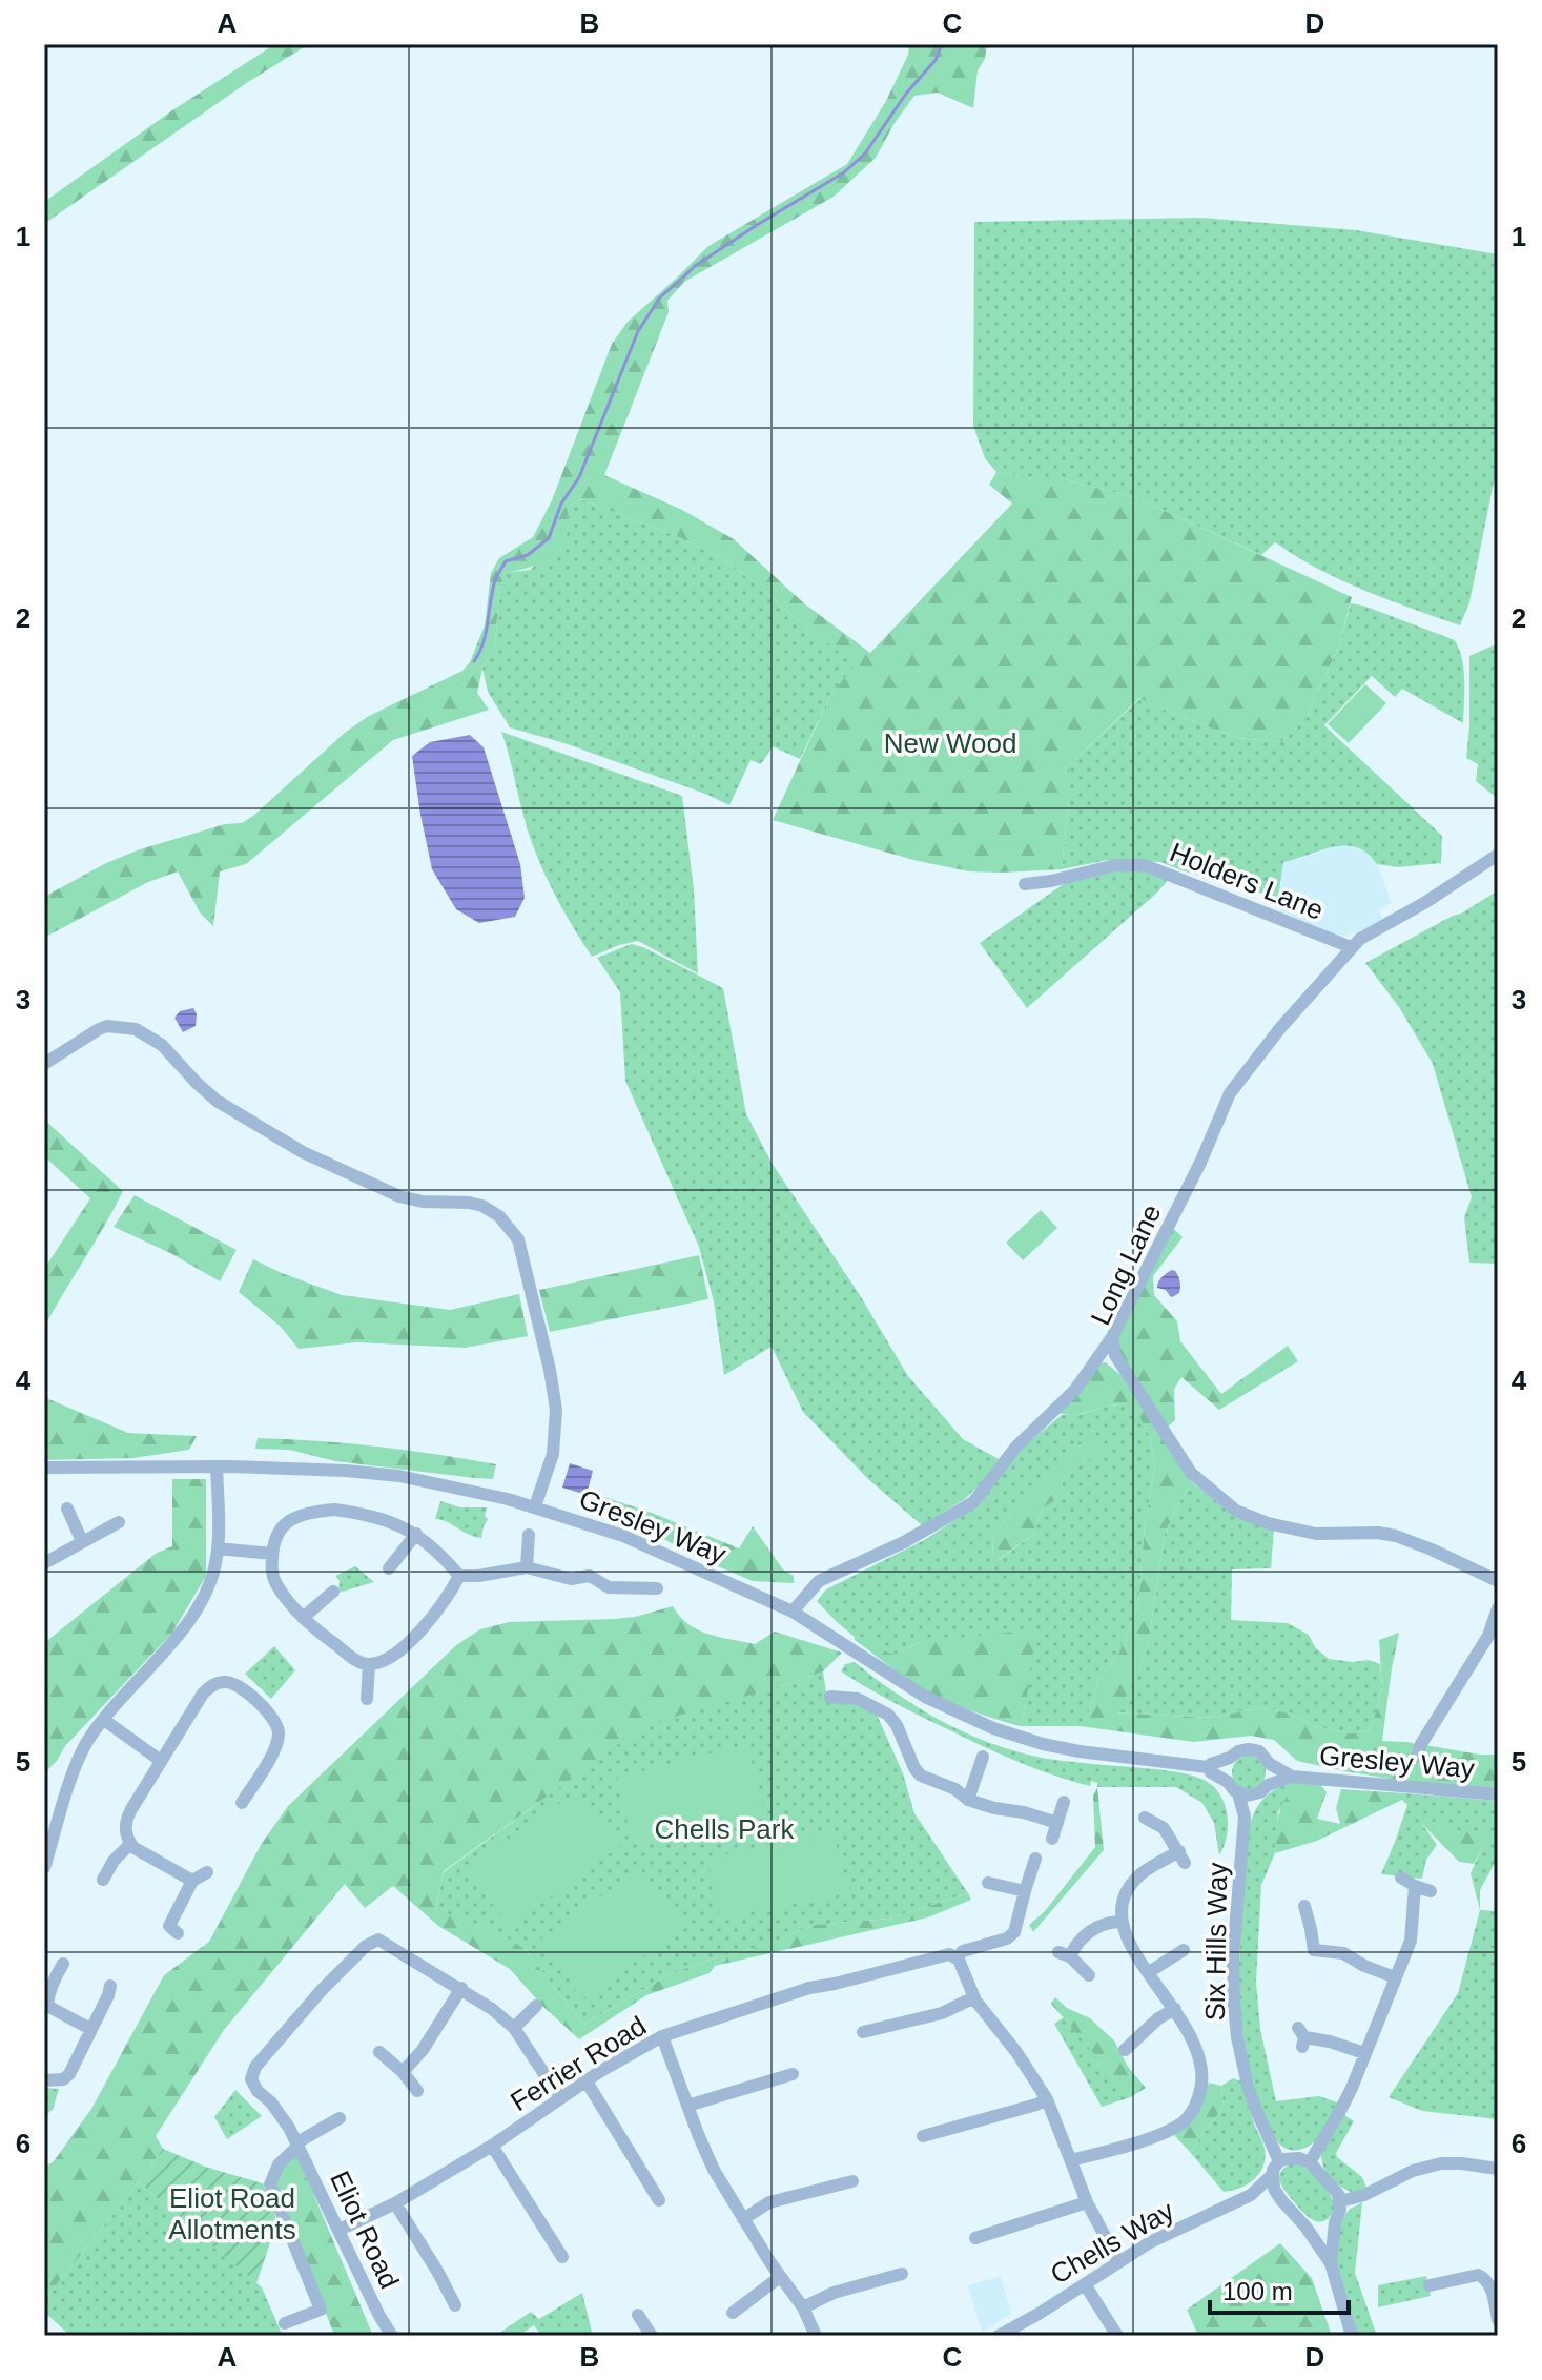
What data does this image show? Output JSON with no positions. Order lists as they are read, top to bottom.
{
  "streets": {
    "street": [
      "Holders Lane",
      "Long Lane",
      "Gresley Way",
      "Six Hills Way",
      "Ferrier Road",
      "Eliot Road",
      "Chells Way"
    ]
  },
  "crossings": [
    ["Holders Lane", "Long Lane"],
    ["Gresley Way", "Six Hills Way"],
    ["Six Hills Way", "Chells Way"],
    ["Ferrier Road", "Eliot Road"]
  ],
  "parks": ["New Wood", "Chells Park", "Eliot Road Allotments"],
  "scale_bar": "100 m",
  "grid": {
    "columns": [
      "A",
      "B",
      "C",
      "D"
    ],
    "rows": [
      "1",
      "2",
      "3",
      "4",
      "5",
      "6"
    ]
  }
}
